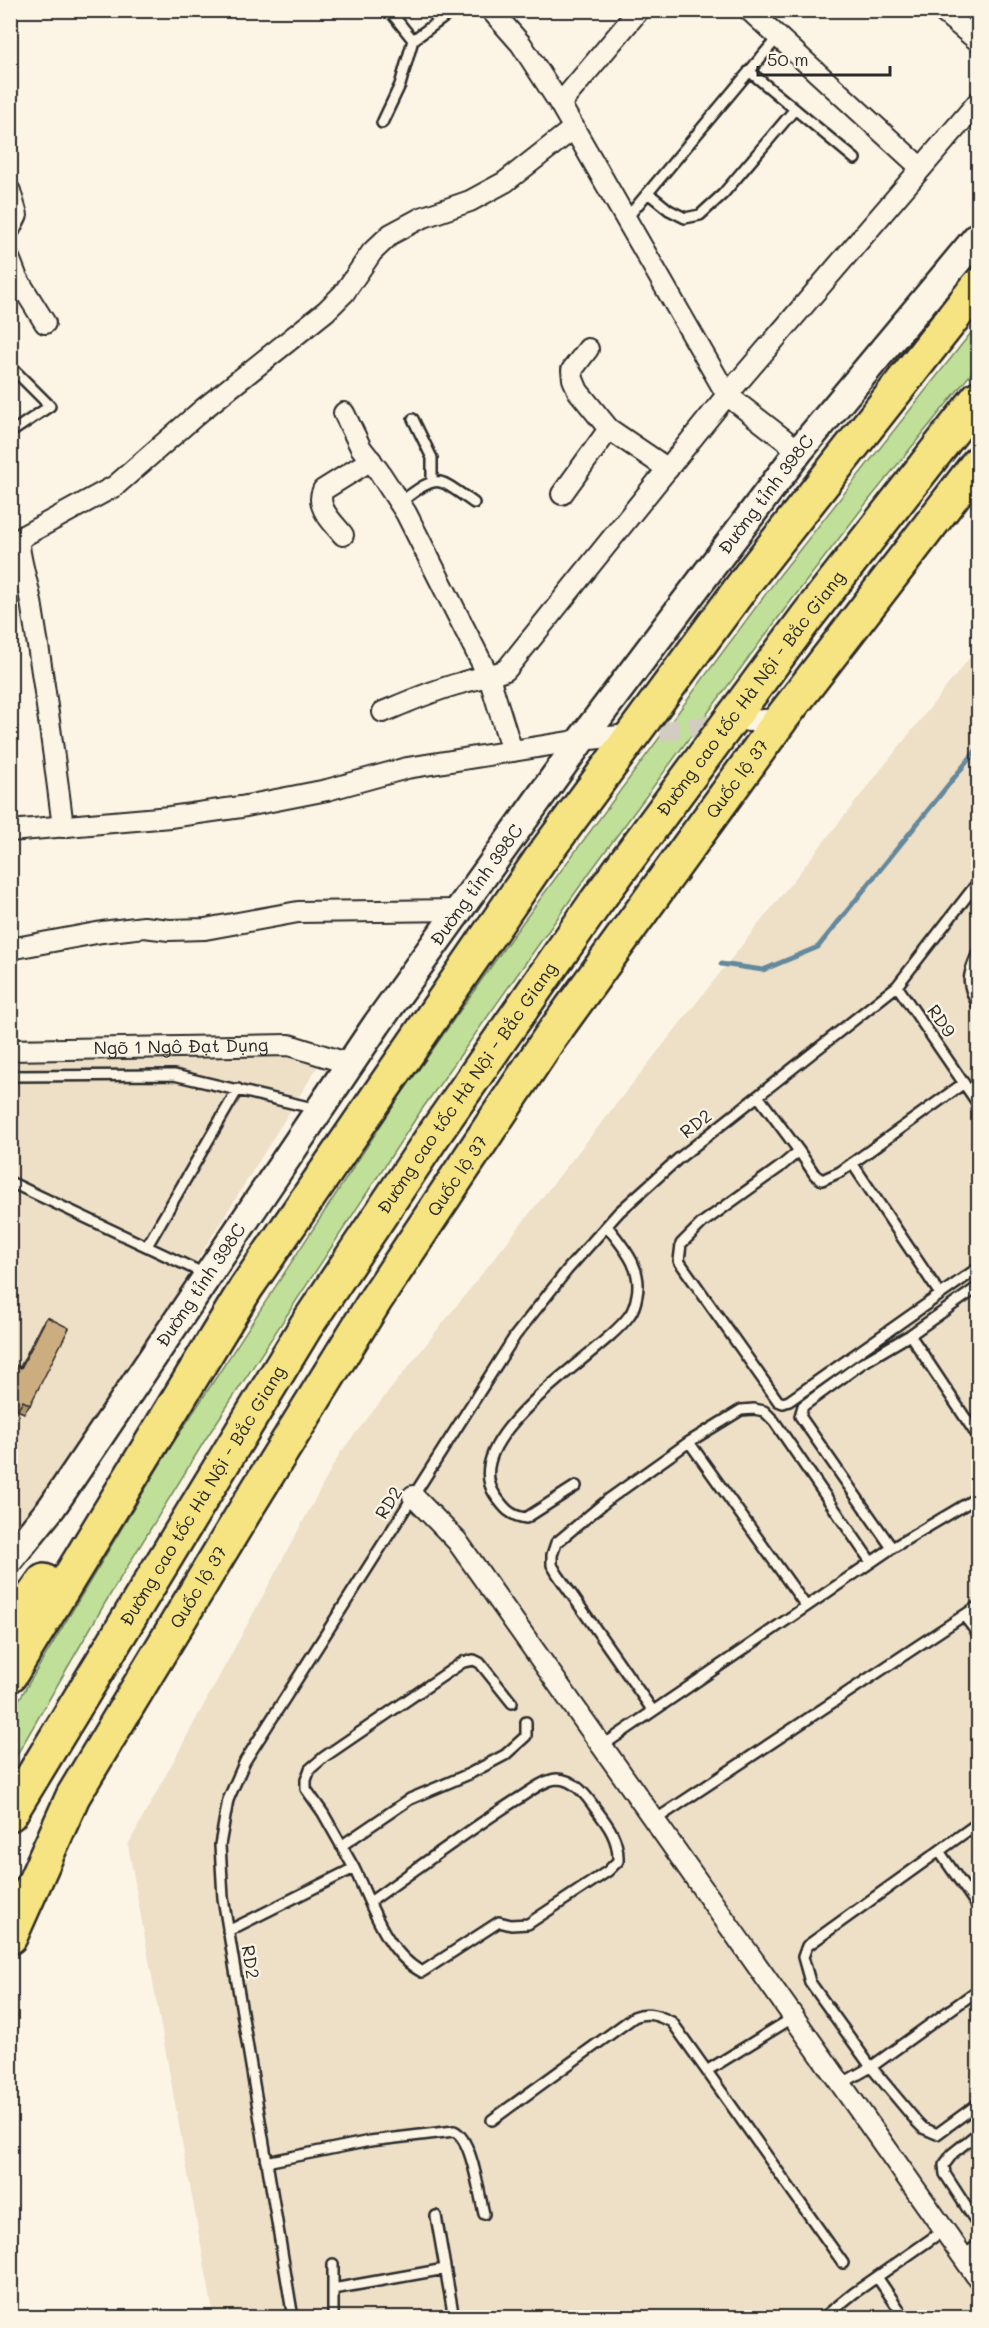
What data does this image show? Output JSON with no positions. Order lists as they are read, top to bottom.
{
  "streets": {
    "highway": ["Đường cao tốc Hà Nội - Bắc Giang", "Quốc lộ 37"],
    "main road": ["Đường tỉnh 398C"],
    "street": ["Ngõ 1 Ngô Đạt Dụng"],
    "lane": ["RD9", "RD2"]
  },
  "crossings": [
    ["Đường tỉnh 398C", "Ngõ 1 Ngô Đạt Dụng"],
    ["RD9", "RD2"]
  ],
  "scale_bar": "50 m"
}
